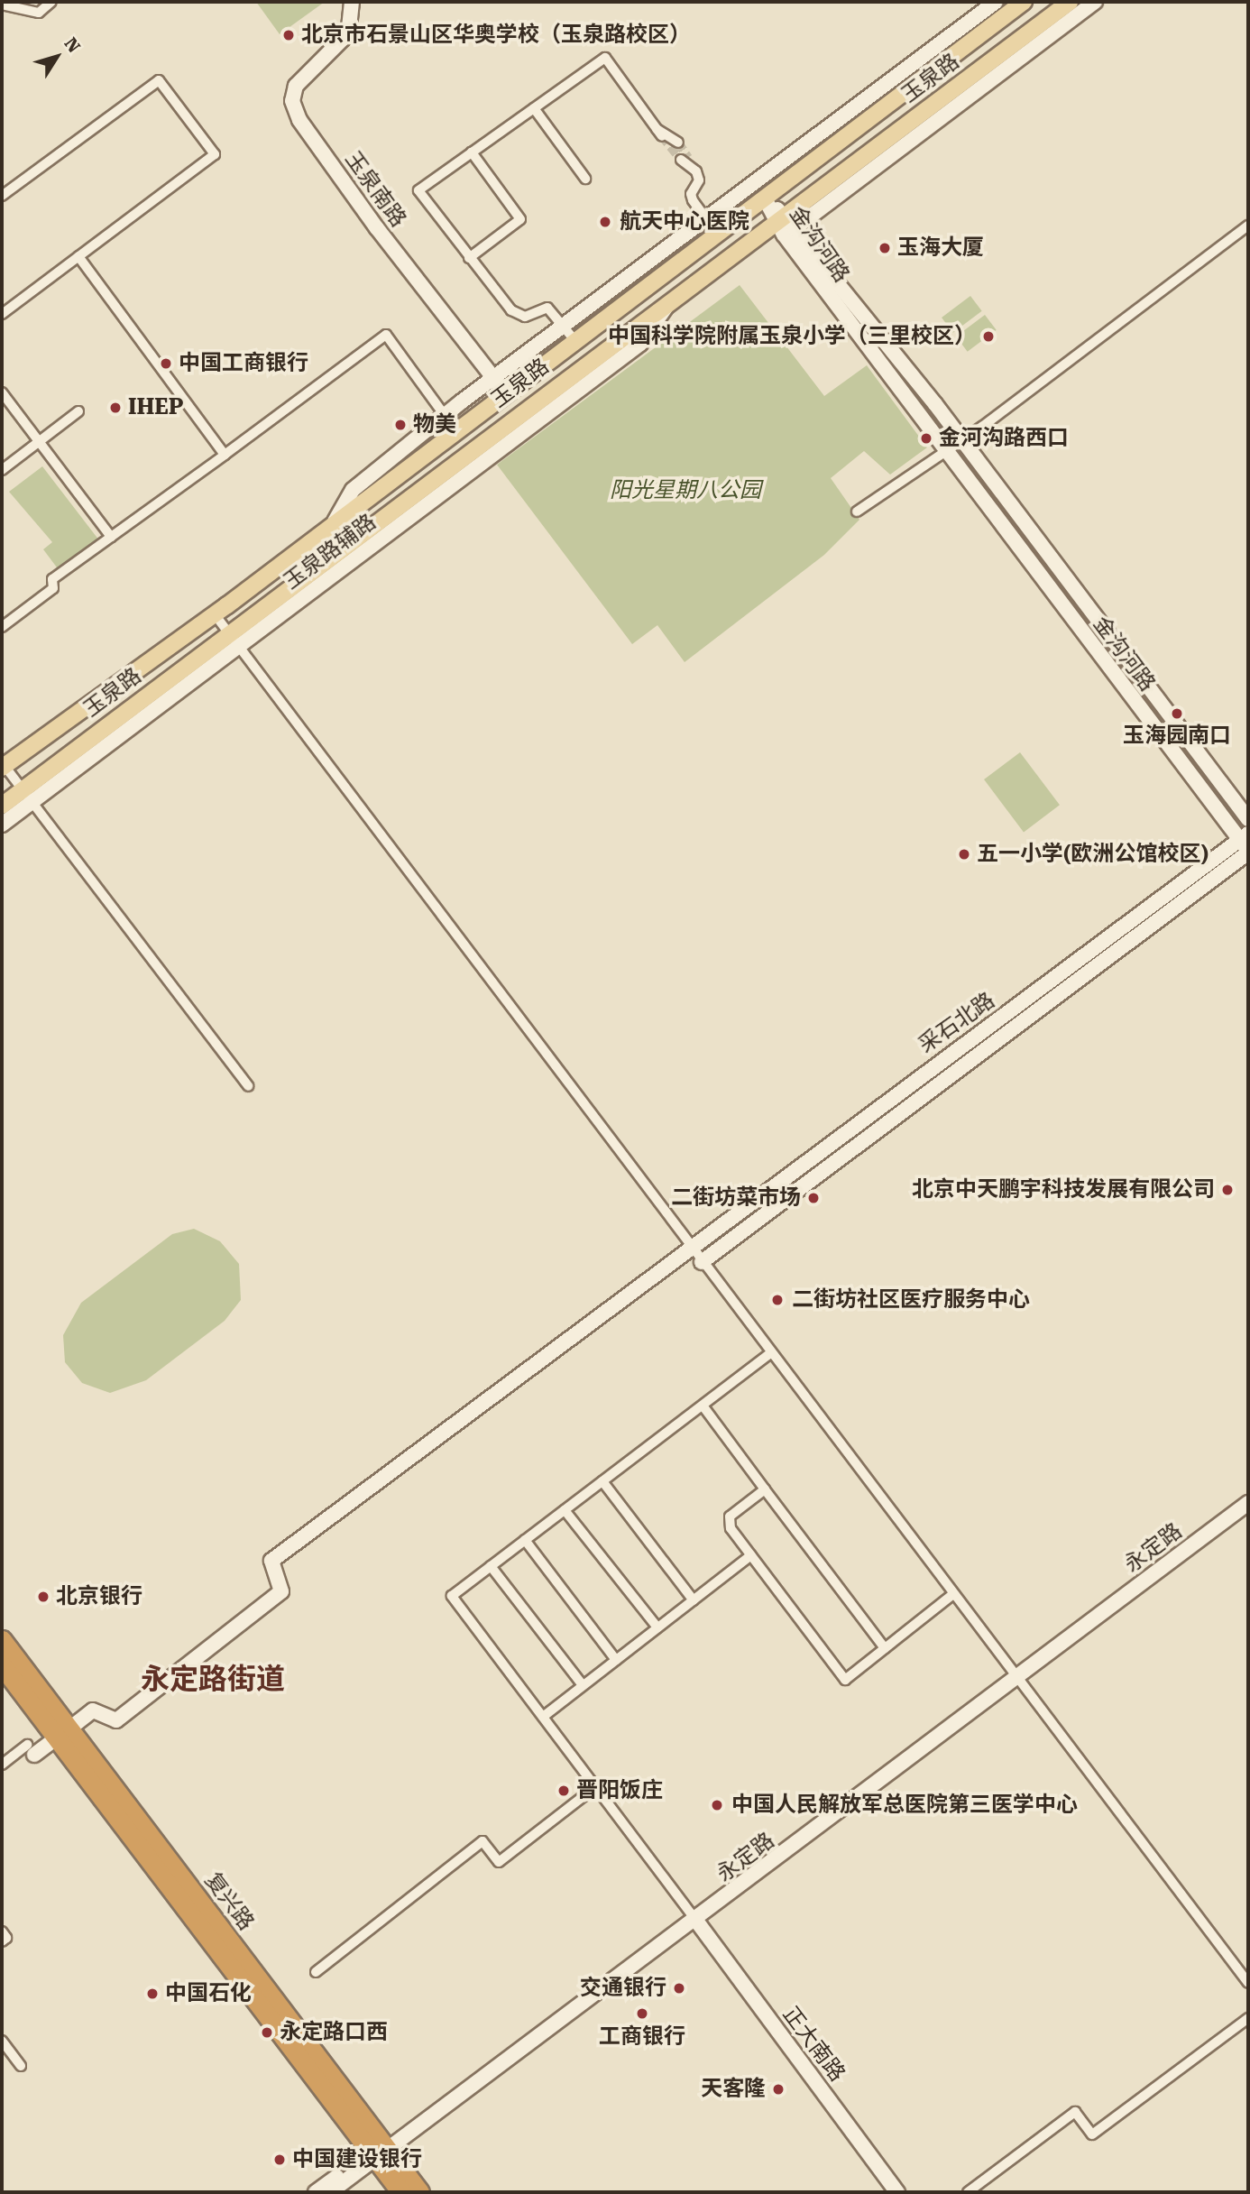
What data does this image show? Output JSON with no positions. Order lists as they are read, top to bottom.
{
  "streets": {
    "highway": ["复兴路"],
    "main road": ["玉泉路"],
    "street": [
      "玉泉南路",
      "金沟河路",
      "玉泉路辅路",
      "采石北路",
      "永定路",
      "正大南路"
    ]
  },
  "crossings": [
    ["玉泉路", "玉泉南路"],
    ["玉泉路", "金沟河路"],
    ["玉泉路", "玉泉路辅路"],
    ["金沟河路", "采石北路"],
    ["采石北路", "复兴路"],
    ["永定路", "复兴路"],
    ["永定路", "正大南路"]
  ],
  "districts": ["永定路街道"],
  "parks": ["阳光星期八公园"],
  "places": [
    "北京市石景山区华奥学校（玉泉路校区）",
    "航天中心医院",
    "玉海大厦",
    "中国科学院附属玉泉小学（三里校区）",
    "中国工商银行",
    "IHEP",
    "物美",
    "金河沟路西口",
    "玉海园南口",
    "五一小学(欧洲公馆校区)",
    "北京中天鹏宇科技发展有限公司",
    "二街坊菜市场",
    "二街坊社区医疗服务中心",
    "北京银行",
    "晋阳饭庄",
    "中国人民解放军总医院第三医学中心",
    "交通银行",
    "中国石化",
    "工商银行",
    "永定路口西",
    "天客隆",
    "中国建设银行"
  ],
  "north": "top right"
}
